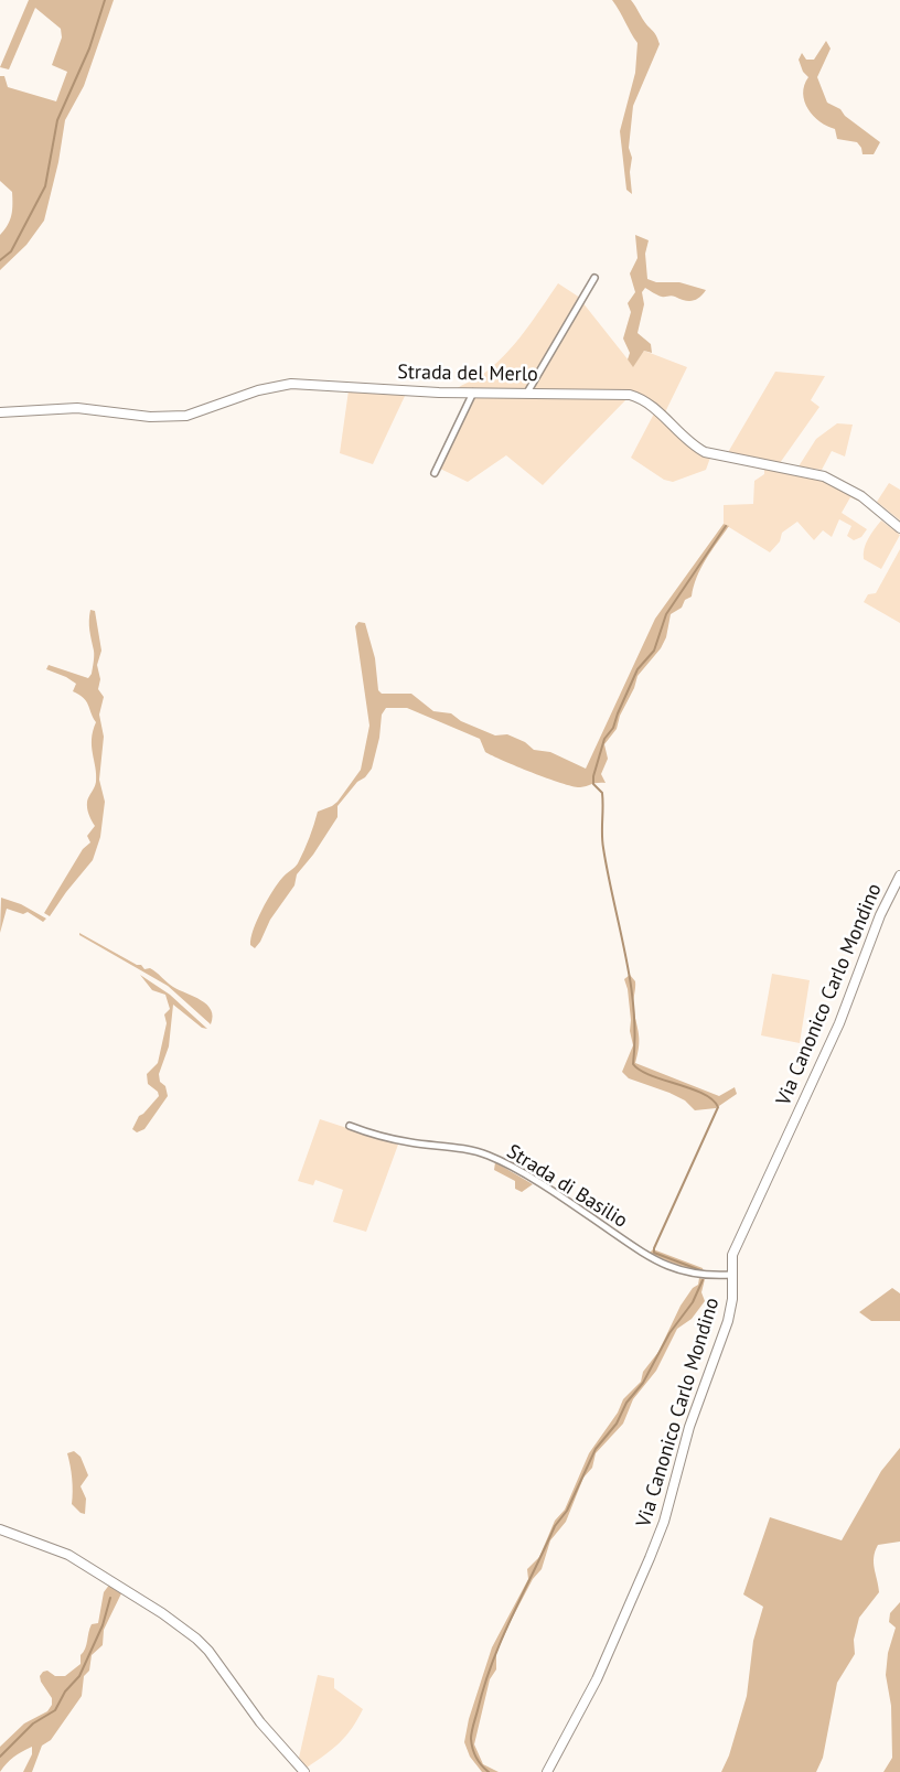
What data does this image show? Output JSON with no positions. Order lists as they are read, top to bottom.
{
  "streets": {
    "street": ["Strada del Merlo", "Via Canonico Carlo Mondino", "Strada di Basilio"]
  },
  "crossings": [
    ["Via Canonico Carlo Mondino", "Strada di Basilio"]
  ]
}
